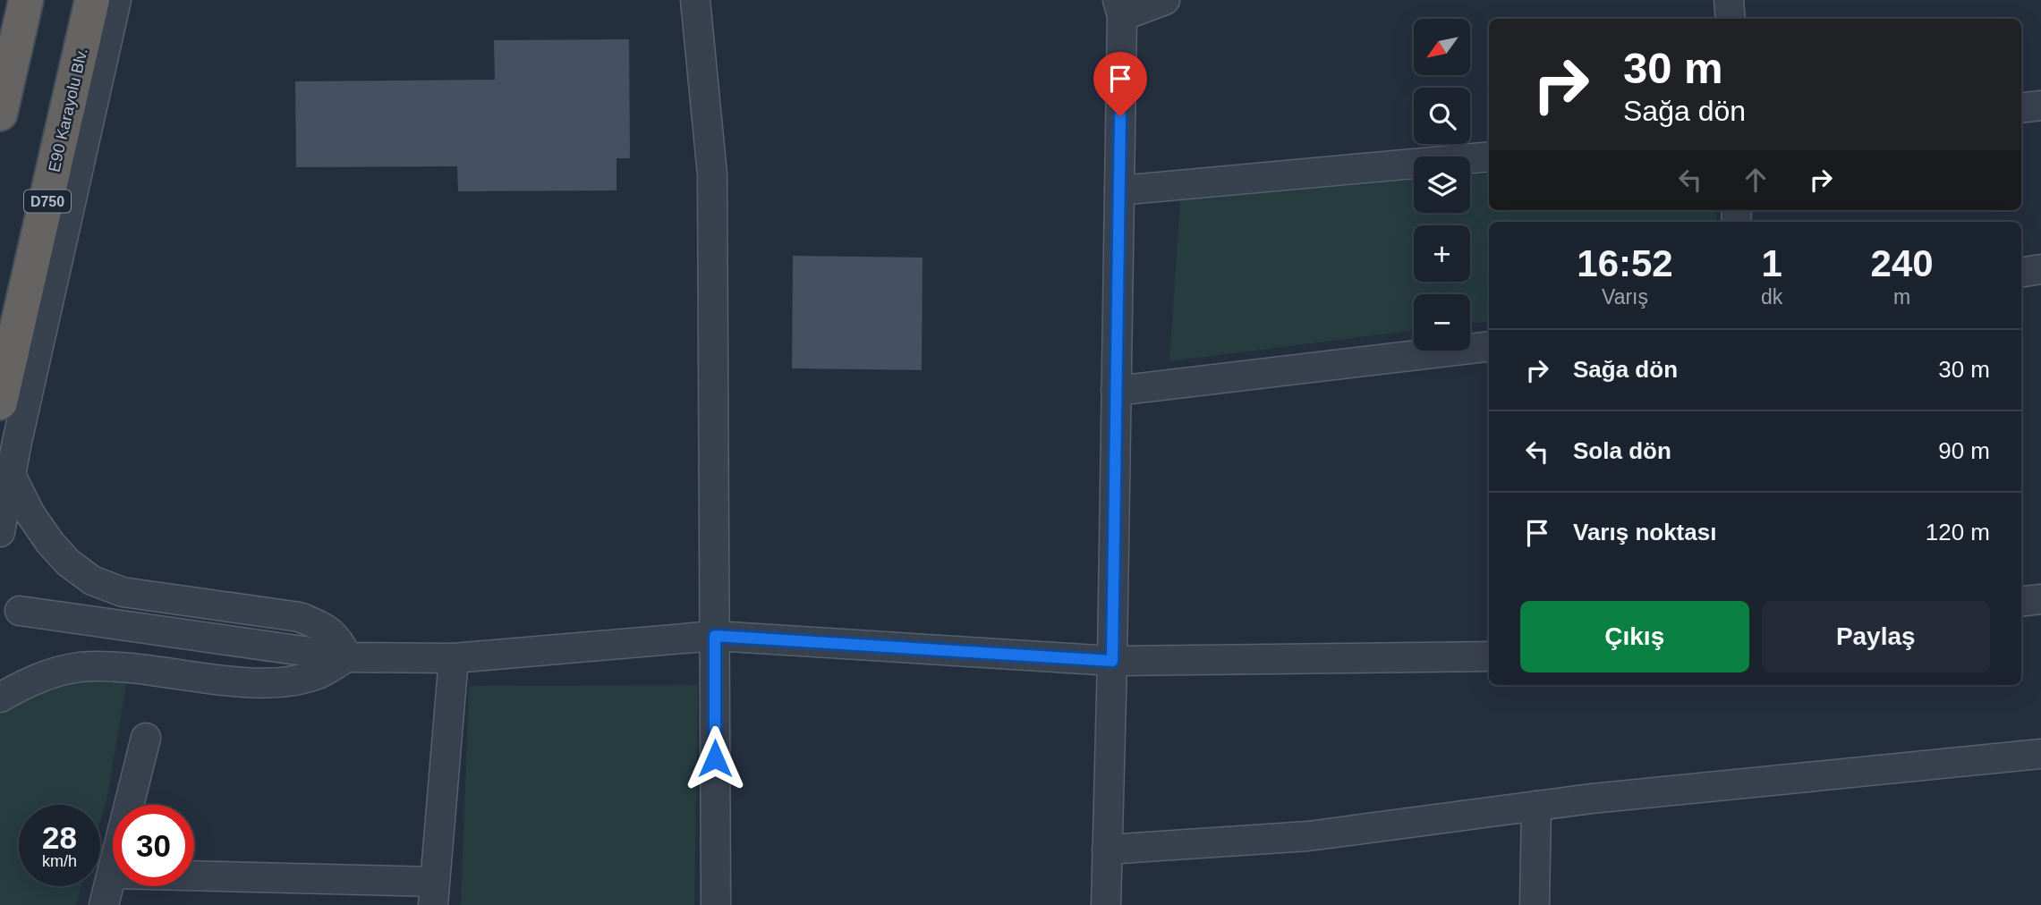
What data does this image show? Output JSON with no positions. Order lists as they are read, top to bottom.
{
  "streets": {
    "highway": ["E90 Karayolu Blv.", "D750"]
  },
  "north": "bottom left",
  "page": {
    "map_buttons": ["+", "−"],
    "turn": ["30 m", "Sağa dön"],
    "eta": [
      "16:52",
      "Varış",
      "1",
      "dk",
      "240",
      "m"
    ],
    "list": [
      {
        "name": "Sağa dön",
        "value": "30 m"
      },
      {
        "name": "Sola dön",
        "value": "90 m"
      },
      {
        "name": "Varış noktası",
        "value": "120 m"
      }
    ],
    "buttons": ["Çıkış", "Paylaş"],
    "speed": "28 km/h",
    "limit": "30"
  }
}
